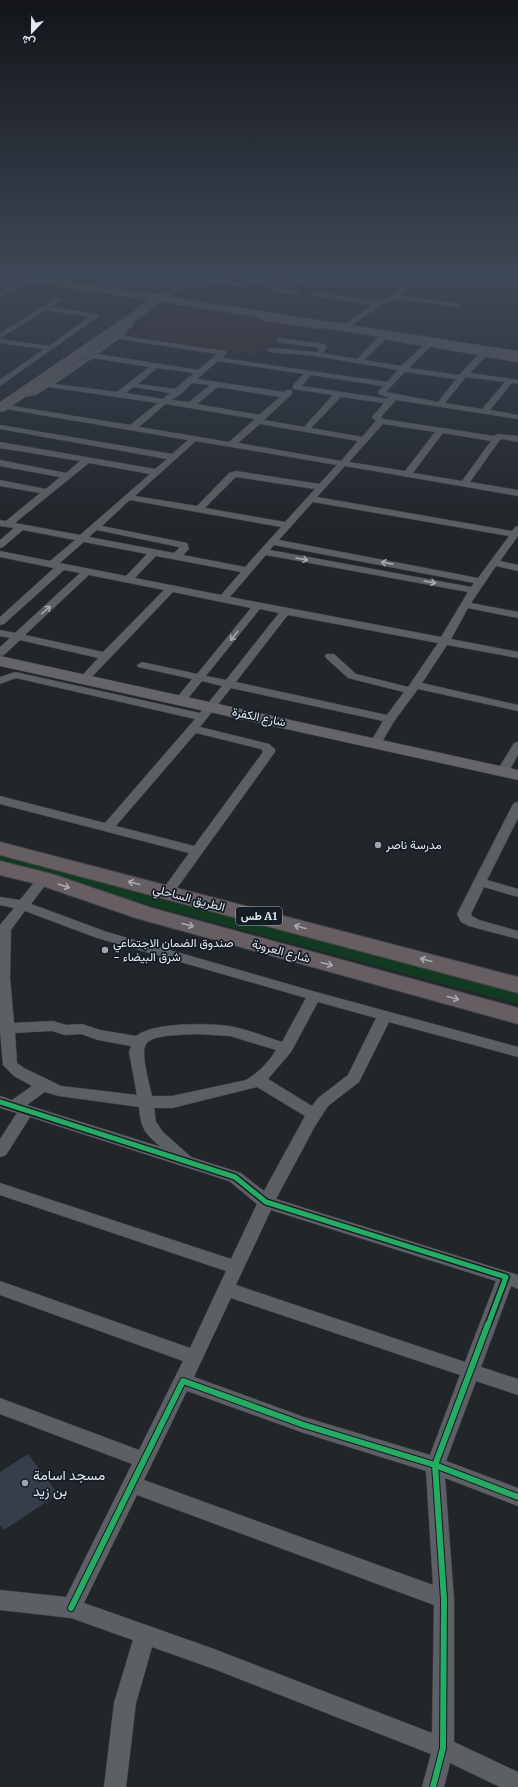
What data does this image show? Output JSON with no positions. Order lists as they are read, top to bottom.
{
  "streets": {
    "highway": ["الطريق الساحلي", "طس A1", "شارع العروبة"],
    "street": ["شارع الكفرة"]
  },
  "one_way": ["الطريق الساحلي", "شارع العروبة"],
  "places": ["مدرسة ناصر", "صندوق الضمان الاجتماعي - شرق البيضاء", "مسجد اسامة بن زيد"],
  "north": "bottom"
}
